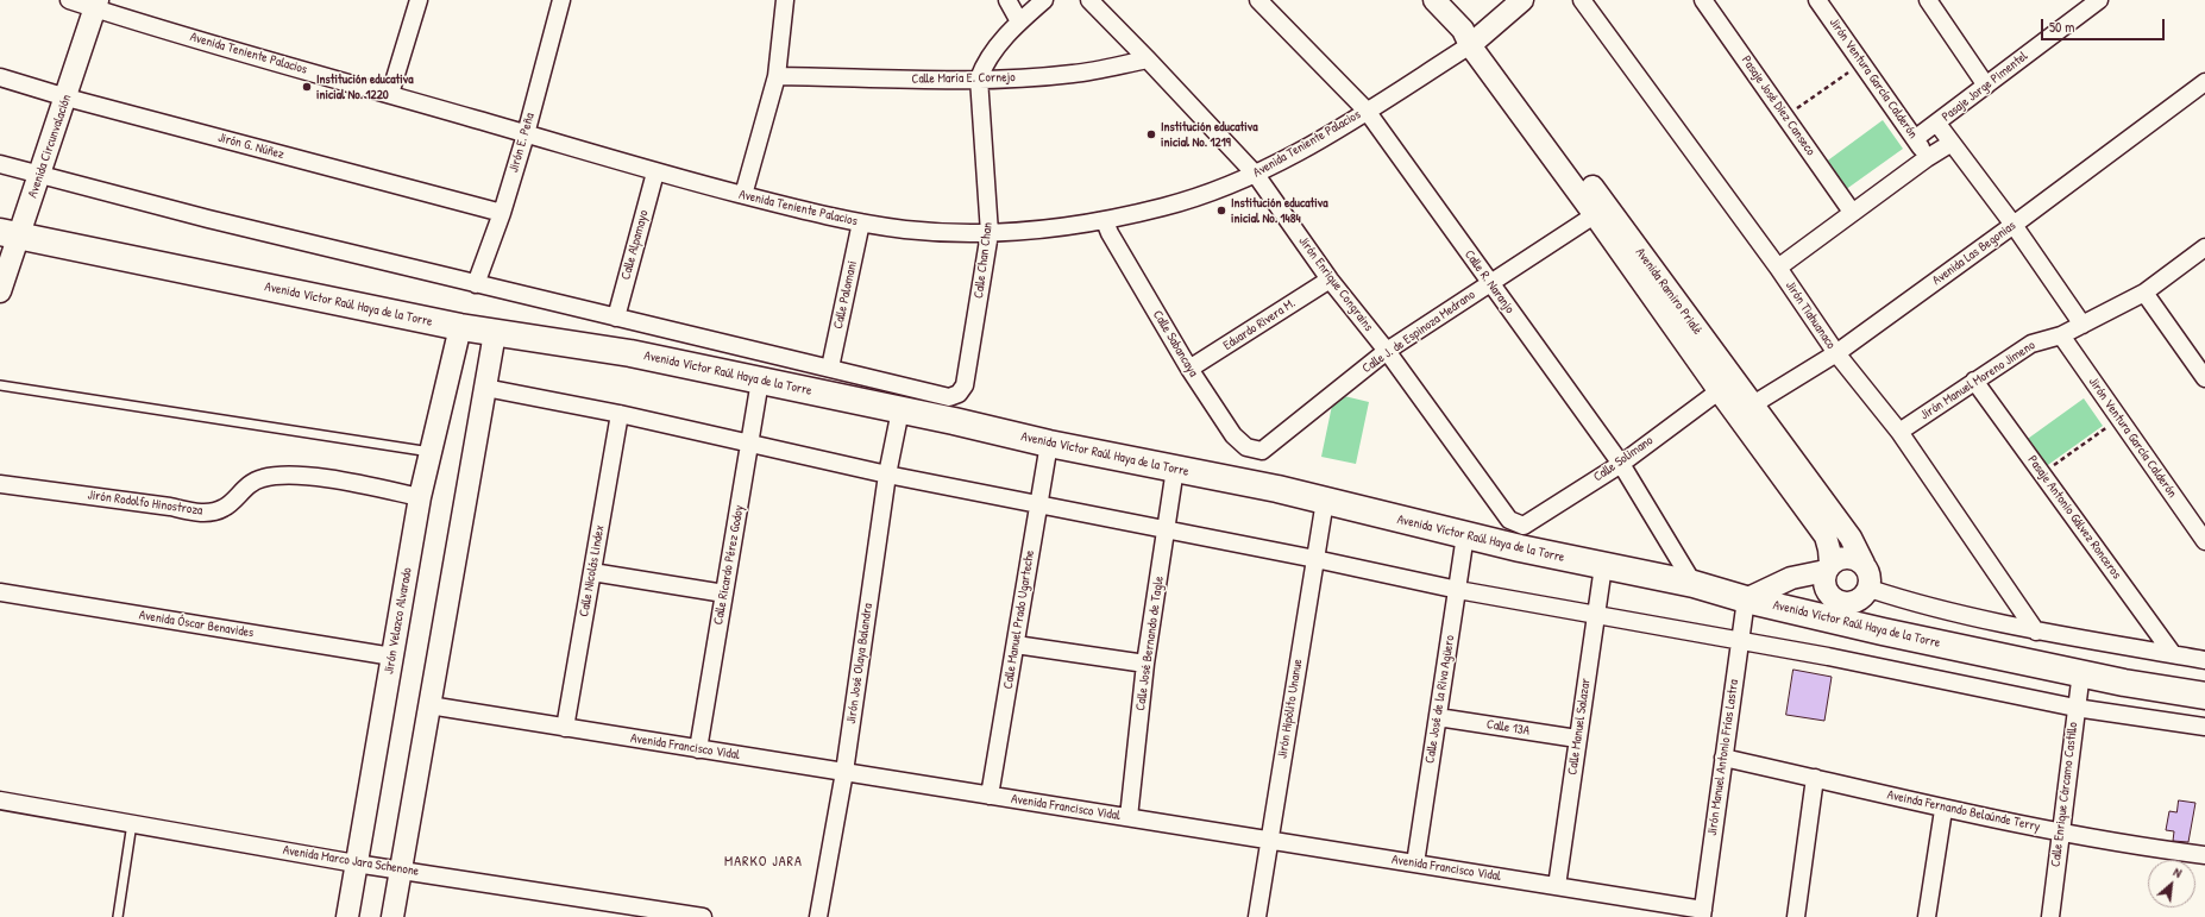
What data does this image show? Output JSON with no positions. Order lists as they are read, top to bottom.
{
  "streets": {
    "main road": ["Avenida Víctor Raúl Haya de la Torre"],
    "street": [
      "Avenida Teniente Palacios",
      "Calle María E. Cornejo",
      "Jirón Ventura García Calderón",
      "Pasaje Jorge Pimentel",
      "Pasaje José Díez Canseco",
      "Jirón E. Peña",
      "Avenida Circunvalación",
      "Jirón G. Núñez",
      "Calle Alpamayo",
      "Avenida Las Begonias",
      "Calle Chan Chan",
      "Calle R. Naranjo",
      "Jirón Enrique Congrains",
      "Avenida Ramiro Prialé",
      "Calle Palomani",
      "Jirón Tiahuanaco",
      "Eduardo Rivera M.",
      "Calle J. de Espinoza Medrano",
      "Calle Sabancaya",
      "Jirón Manuel Moreno Jimeno",
      "Calle Solimano",
      "Jirón Rodolfo Hinostroza",
      "Pasaje Antonio Gálvez Ronceros",
      "Calle Ricardo Pérez Godoy",
      "Calle Nicolás Lindex",
      "Calle Manuel Prado Ugarteche",
      "Jirón Velazco Alvarado",
      "Avenida Óscar Benavides",
      "Calle José Bernando de Tagle",
      "Jirón José Olaya Balandra",
      "Calle José de la Riva Agüero",
      "Jirón Hipólito Unanue",
      "Calle Manuel Salazar",
      "Calle 13A",
      "Avenida Francisco Vidal",
      "Jirón Manuel Antonio Frías Lastra",
      "Calle Enrique Cárcamo Castillo",
      "Aveinda Fernando Belaúnde Terry",
      "Avenida Marco Jara Schenone"
    ]
  },
  "crossings": [
    ["Avenida Teniente Palacios", "Jirón E. Peña"],
    ["Avenida Teniente Palacios", "Avenida Circunvalación"],
    ["Avenida Teniente Palacios", "Calle Alpamayo"],
    ["Avenida Teniente Palacios", "Calle Chan Chan"],
    ["Avenida Teniente Palacios", "Calle R. Naranjo"],
    ["Avenida Teniente Palacios", "Jirón Enrique Congrains"],
    ["Avenida Teniente Palacios", "Avenida Ramiro Prialé"],
    ["Avenida Teniente Palacios", "Calle Palomani"],
    ["Avenida Teniente Palacios", "Calle Sabancaya"],
    ["Calle María E. Cornejo", "Calle Chan Chan"],
    ["Calle María E. Cornejo", "Jirón Enrique Congrains"],
    ["Jirón Ventura García Calderón", "Pasaje Jorge Pimentel"],
    ["Jirón Ventura García Calderón", "Jirón Manuel Moreno Jimeno"],
    ["Pasaje Jorge Pimentel", "Pasaje José Díez Canseco"],
    ["Pasaje Jorge Pimentel", "Jirón Tiahuanaco"],
    ["Jirón E. Peña", "Jirón G. Núñez"],
    ["Avenida Circunvalación", "Jirón G. Núñez"],
    ["Avenida Circunvalación", "Avenida Víctor Raúl Haya de la Torre"],
    ["Avenida Las Begonias", "Avenida Ramiro Prialé"],
    ["Avenida Las Begonias", "Jirón Tiahuanaco"],
    ["Calle Chan Chan", "Calle Palomani"],
    ["Calle R. Naranjo", "Avenida Víctor Raúl Haya de la Torre"],
    ["Calle R. Naranjo", "Calle J. de Espinoza Medrano"],
    ["Calle R. Naranjo", "Calle Solimano"],
    ["Jirón Enrique Congrains", "Eduardo Rivera M."],
    ["Jirón Enrique Congrains", "Calle J. de Espinoza Medrano"],
    ["Jirón Enrique Congrains", "Calle Solimano"],
    ["Avenida Ramiro Prialé", "Avenida Víctor Raúl Haya de la Torre"],
    ["Avenida Ramiro Prialé", "Calle J. de Espinoza Medrano"],
    ["Avenida Ramiro Prialé", "Calle Solimano"],
    ["Avenida Víctor Raúl Haya de la Torre", "Calle Ricardo Pérez Godoy"],
    ["Avenida Víctor Raúl Haya de la Torre", "Calle Manuel Prado Ugarteche"],
    ["Avenida Víctor Raúl Haya de la Torre", "Jirón Velazco Alvarado"],
    ["Avenida Víctor Raúl Haya de la Torre", "Calle José Bernando de Tagle"],
    ["Avenida Víctor Raúl Haya de la Torre", "Jirón José Olaya Balandra"],
    ["Avenida Víctor Raúl Haya de la Torre", "Calle José de la Riva Agüero"],
    ["Avenida Víctor Raúl Haya de la Torre", "Jirón Hipólito Unanue"],
    ["Avenida Víctor Raúl Haya de la Torre", "Calle Manuel Salazar"],
    ["Avenida Víctor Raúl Haya de la Torre", "Jirón Manuel Antonio Frías Lastra"],
    ["Avenida Víctor Raúl Haya de la Torre", "Calle Enrique Cárcamo Castillo"],
    ["Jirón Tiahuanaco", "Jirón Manuel Moreno Jimeno"],
    ["Eduardo Rivera M.", "Calle Sabancaya"],
    ["Calle J. de Espinoza Medrano", "Calle Sabancaya"],
    ["Jirón Manuel Moreno Jimeno", "Pasaje Antonio Gálvez Ronceros"],
    ["Jirón Rodolfo Hinostroza", "Jirón Velazco Alvarado"],
    ["Calle Ricardo Pérez Godoy", "Avenida Francisco Vidal"],
    ["Calle Nicolás Lindex", "Avenida Francisco Vidal"],
    ["Calle Manuel Prado Ugarteche", "Avenida Francisco Vidal"],
    ["Jirón Velazco Alvarado", "Avenida Óscar Benavides"],
    ["Jirón Velazco Alvarado", "Avenida Marco Jara Schenone"],
    ["Calle José Bernando de Tagle", "Avenida Francisco Vidal"],
    ["Jirón José Olaya Balandra", "Avenida Francisco Vidal"],
    ["Calle José de la Riva Agüero", "Calle 13A"],
    ["Calle José de la Riva Agüero", "Avenida Francisco Vidal"],
    ["Jirón Hipólito Unanue", "Avenida Francisco Vidal"],
    ["Calle Manuel Salazar", "Calle 13A"],
    ["Calle Manuel Salazar", "Avenida Francisco Vidal"],
    ["Avenida Francisco Vidal", "Jirón Manuel Antonio Frías Lastra"],
    ["Jirón Manuel Antonio Frías Lastra", "Aveinda Fernando Belaúnde Terry"],
    ["Calle Enrique Cárcamo Castillo", "Aveinda Fernando Belaúnde Terry"]
  ],
  "districts": ["MARKO JARA"],
  "places": ["Institución educativa inicial No. 1220", "Institución educativa inicial No. 1219", "Institución educativa inicial No. 1484"],
  "scale_bar": "50 m",
  "north": "top right"
}
